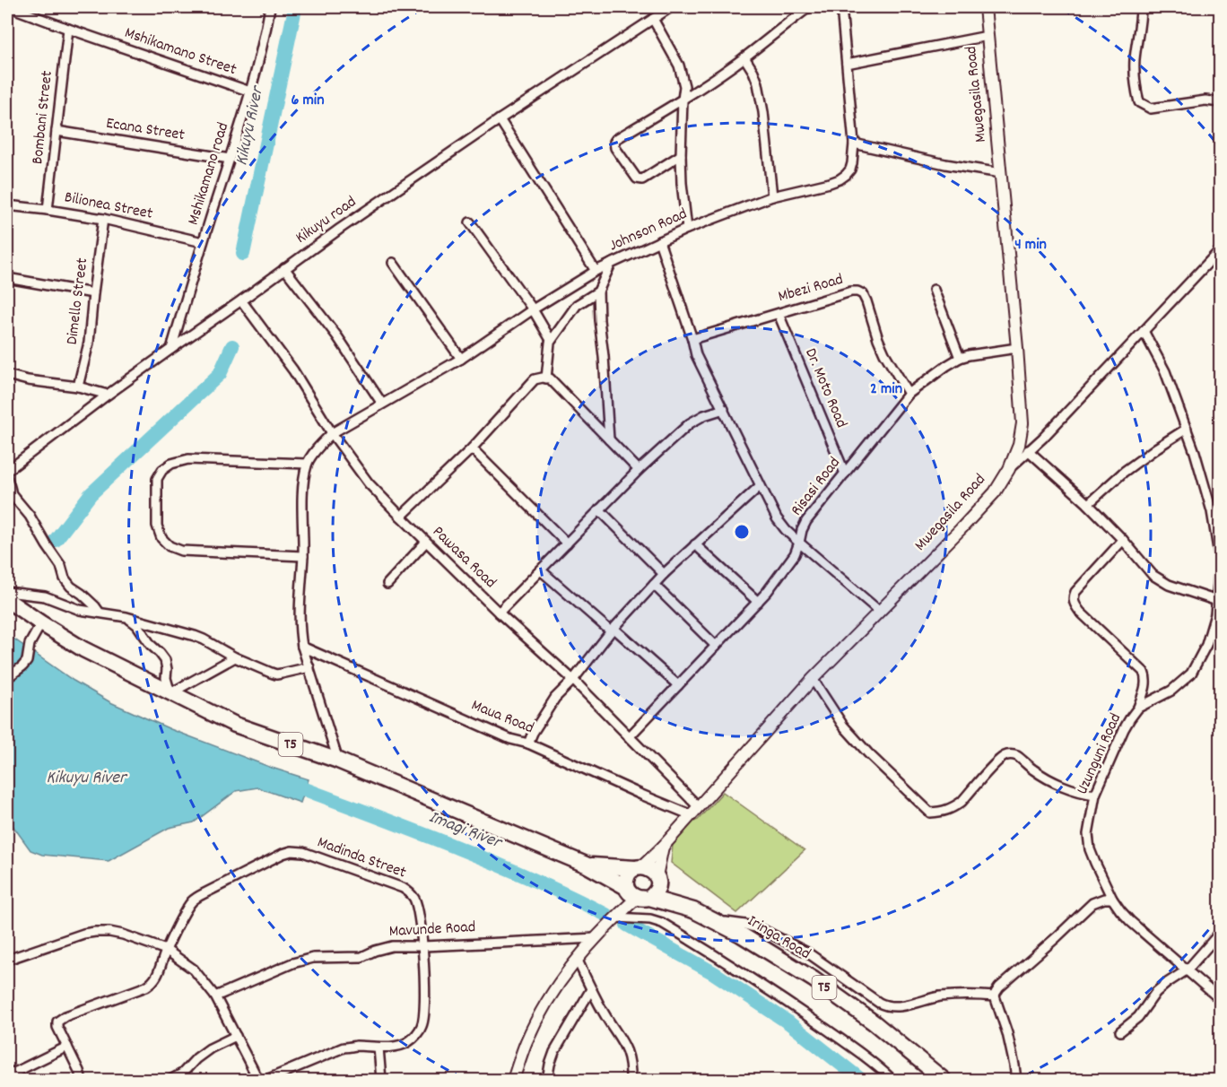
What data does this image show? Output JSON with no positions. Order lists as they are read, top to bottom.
{
  "streets": {
    "highway": ["T5", "Iringa Road"],
    "street": [
      "Mshikamano Street",
      "Mwegasila Road",
      "Bombani Street",
      "Ecana Street",
      "Mshikamano road",
      "Bilionea Street",
      "Kikuyu road",
      "Johnson Road",
      "Mbezi Road",
      "Dimello Street",
      "Dr. Moto Road",
      "Risasi Road",
      "Pawasa Road",
      "Maua Road",
      "Uzunguni Road",
      "Madinda Street",
      "Mavunde Road"
    ]
  },
  "crossings": [
    ["Mshikamano Street", "Bombani Street"],
    ["Mshikamano Street", "Mshikamano road"],
    ["Mwegasila Road", "Risasi Road"],
    ["Mwegasila Road", "Pawasa Road"],
    ["Mwegasila Road", "Maua Road"],
    ["Mwegasila Road", "T5"],
    ["Bombani Street", "Ecana Street"],
    ["Bombani Street", "Bilionea Street"],
    ["Ecana Street", "Mshikamano road"],
    ["Mshikamano road", "Bilionea Street"],
    ["Mshikamano road", "Kikuyu road"],
    ["Bilionea Street", "Dimello Street"],
    ["Kikuyu road", "Pawasa Road"],
    ["Johnson Road", "Pawasa Road"],
    ["Mbezi Road", "Dr. Moto Road"],
    ["Mbezi Road", "Risasi Road"],
    ["Dr. Moto Road", "Risasi Road"],
    ["Risasi Road", "Pawasa Road"],
    ["Pawasa Road", "Maua Road"],
    ["T5", "Iringa Road"],
    ["Madinda Street", "Mavunde Road"]
  ],
  "water": ["Kikuyu River", "Imagi River"],
  "rings": ["6 min", "4 min", "2 min"]
}
